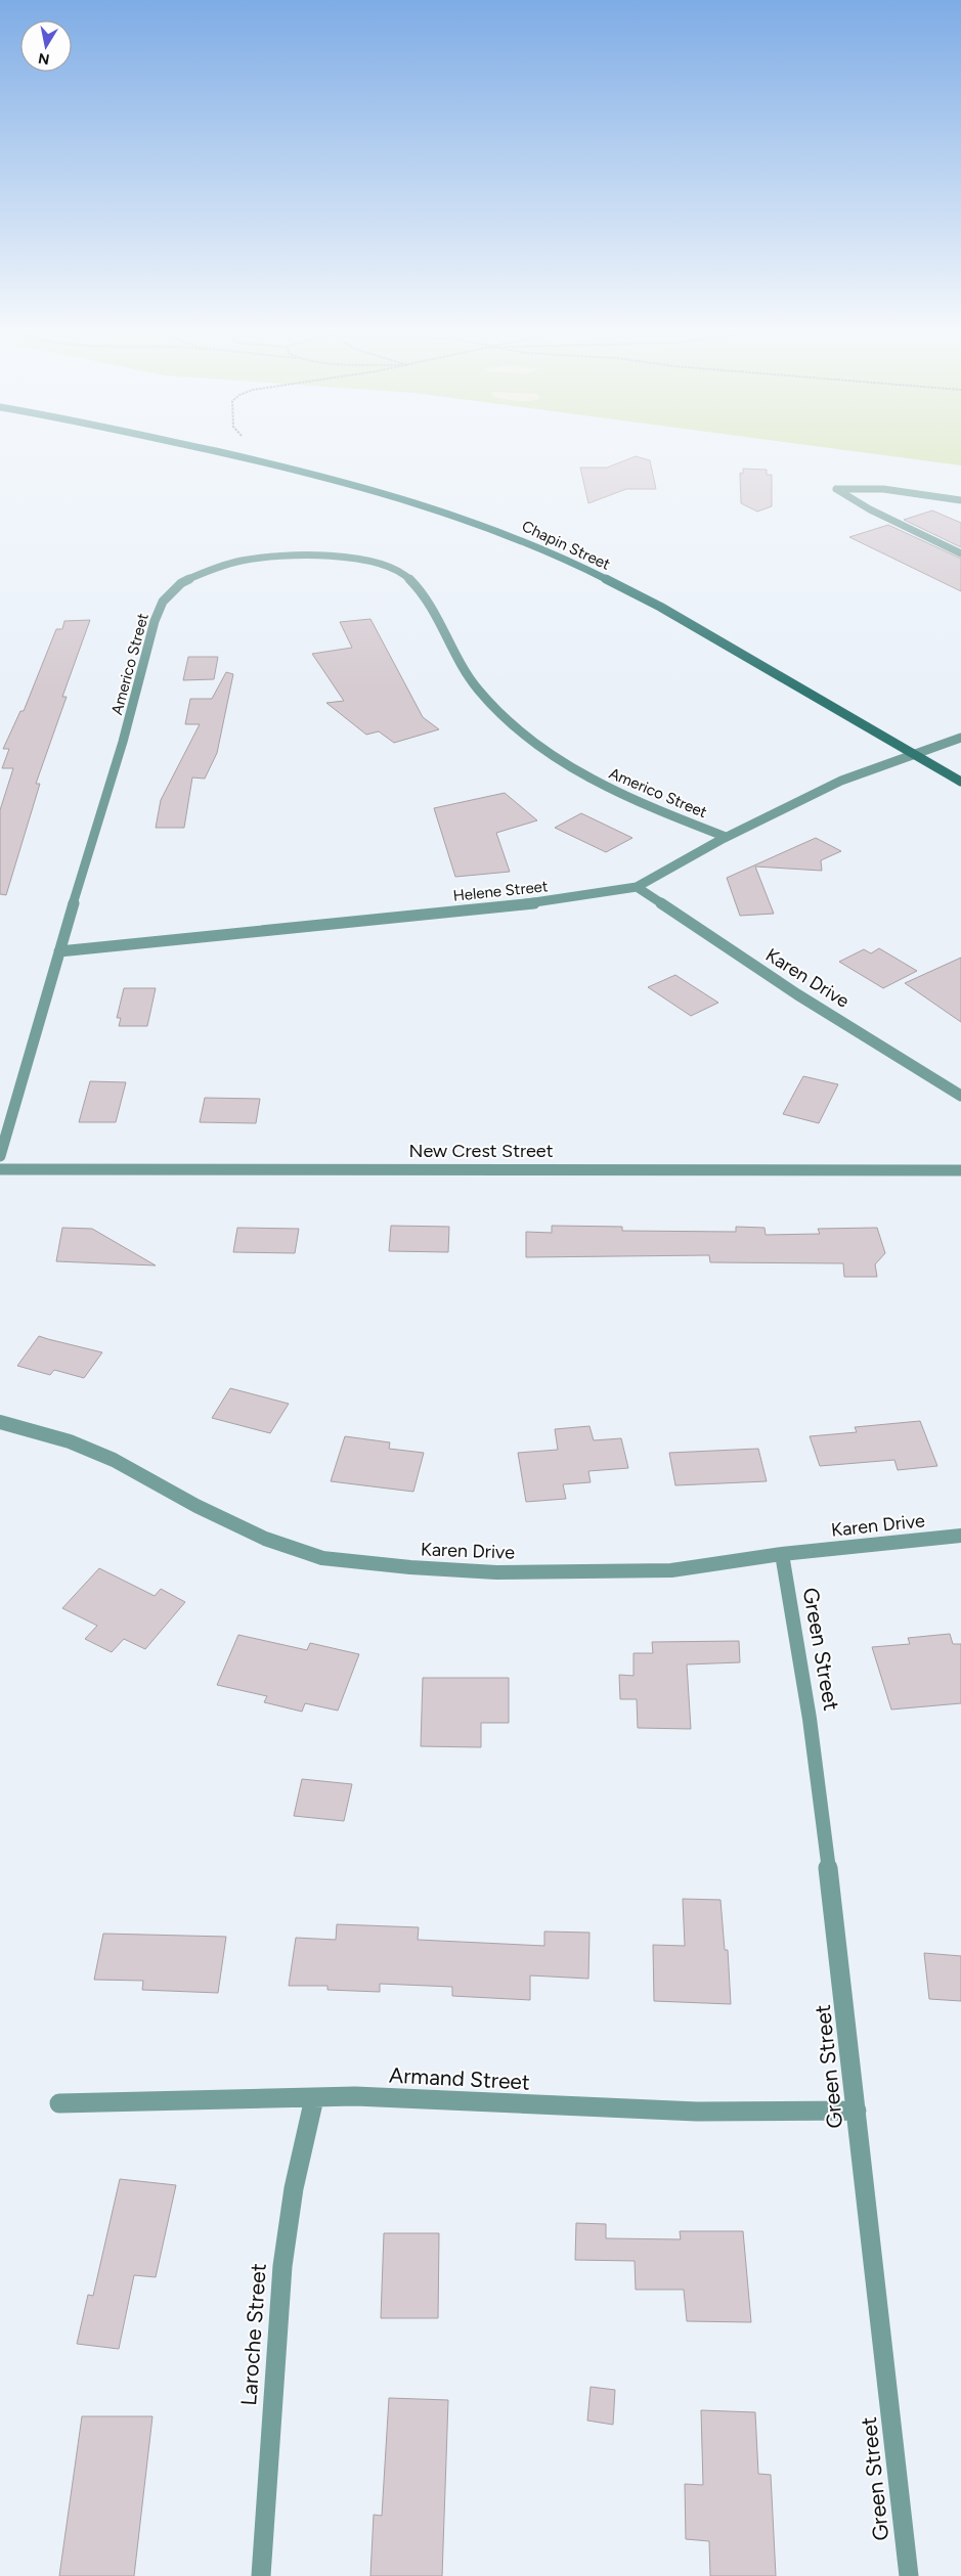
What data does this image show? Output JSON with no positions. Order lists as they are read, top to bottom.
{
  "streets": {
    "main road": ["Chapin Street"],
    "street": [
      "Americo Street",
      "Helene Street",
      "Karen Drive",
      "New Crest Street",
      "Green Street",
      "Armand Street",
      "Laroche Street"
    ]
  },
  "crossings": [
    ["Chapin Street", "Helene Street"],
    ["Americo Street", "Helene Street"],
    ["Helene Street", "Karen Drive"],
    ["Karen Drive", "Green Street"],
    ["Green Street", "Armand Street"],
    ["Armand Street", "Laroche Street"]
  ],
  "north": "bottom"
}
